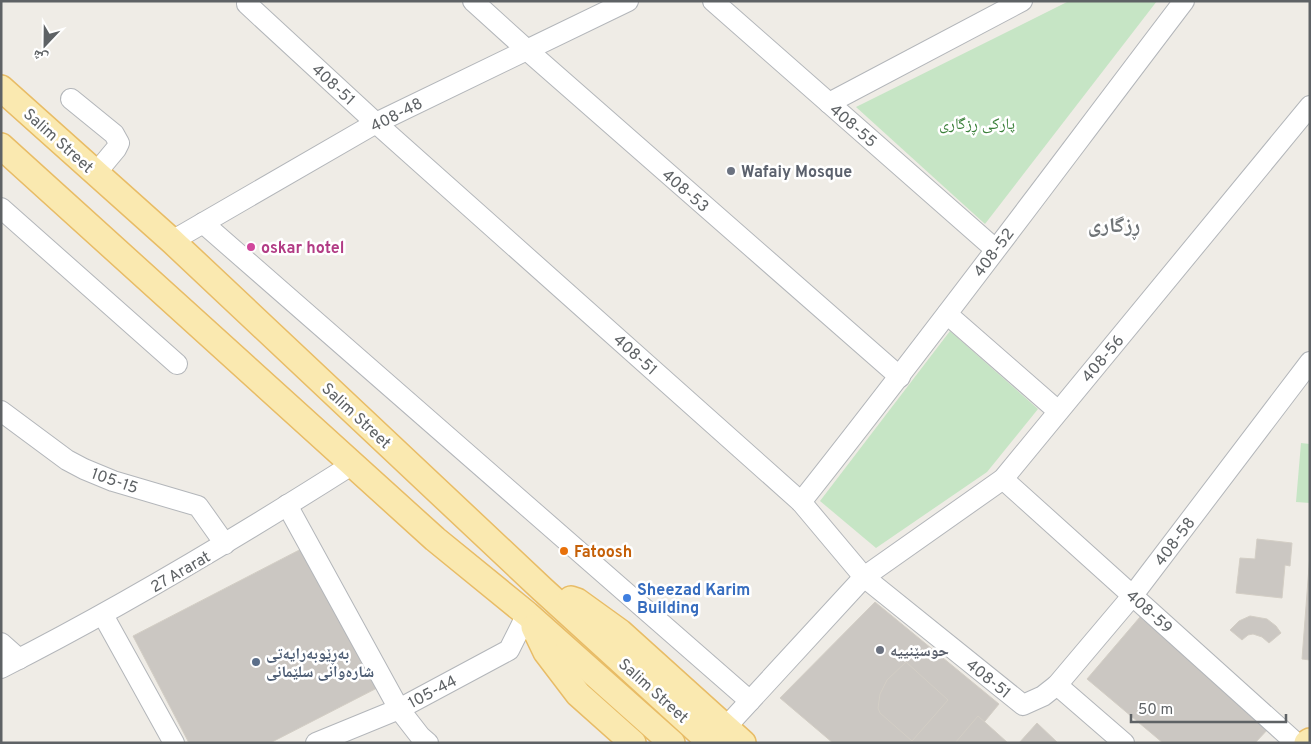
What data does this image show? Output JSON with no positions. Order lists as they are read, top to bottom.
{
  "streets": {
    "main road": ["Salim Street"],
    "street": [
      "408-51",
      "408-48",
      "408-55",
      "408-53",
      "408-52",
      "408-56",
      "105-15",
      "408-58",
      "27 Ararat",
      "408-59",
      "105-44"
    ]
  },
  "crossings": [
    ["408-51", "408-48"],
    ["408-51", "408-52"],
    ["408-51", "408-56"],
    ["408-51", "408-58"],
    ["408-48", "Salim Street"],
    ["408-48", "408-53"],
    ["408-55", "408-52"],
    ["Salim Street", "408-56"],
    ["Salim Street", "27 Ararat"],
    ["Salim Street", "105-44"],
    ["408-53", "408-52"],
    ["408-56", "408-59"],
    ["105-15", "27 Ararat"],
    ["408-58", "408-59"]
  ],
  "districts": ["ڕزگاری"],
  "parks": ["پارکی ڕزگاری"],
  "places": [
    "Wafaiy Mosque",
    "oskar hotel",
    "Fatoosh",
    "Sheezad Karim Building",
    "حوسێنییە",
    "بەڕێوبەرایەتی شارەوانی سلێمانی"
  ],
  "scale_bar": "50 m",
  "north": "bottom"
}
